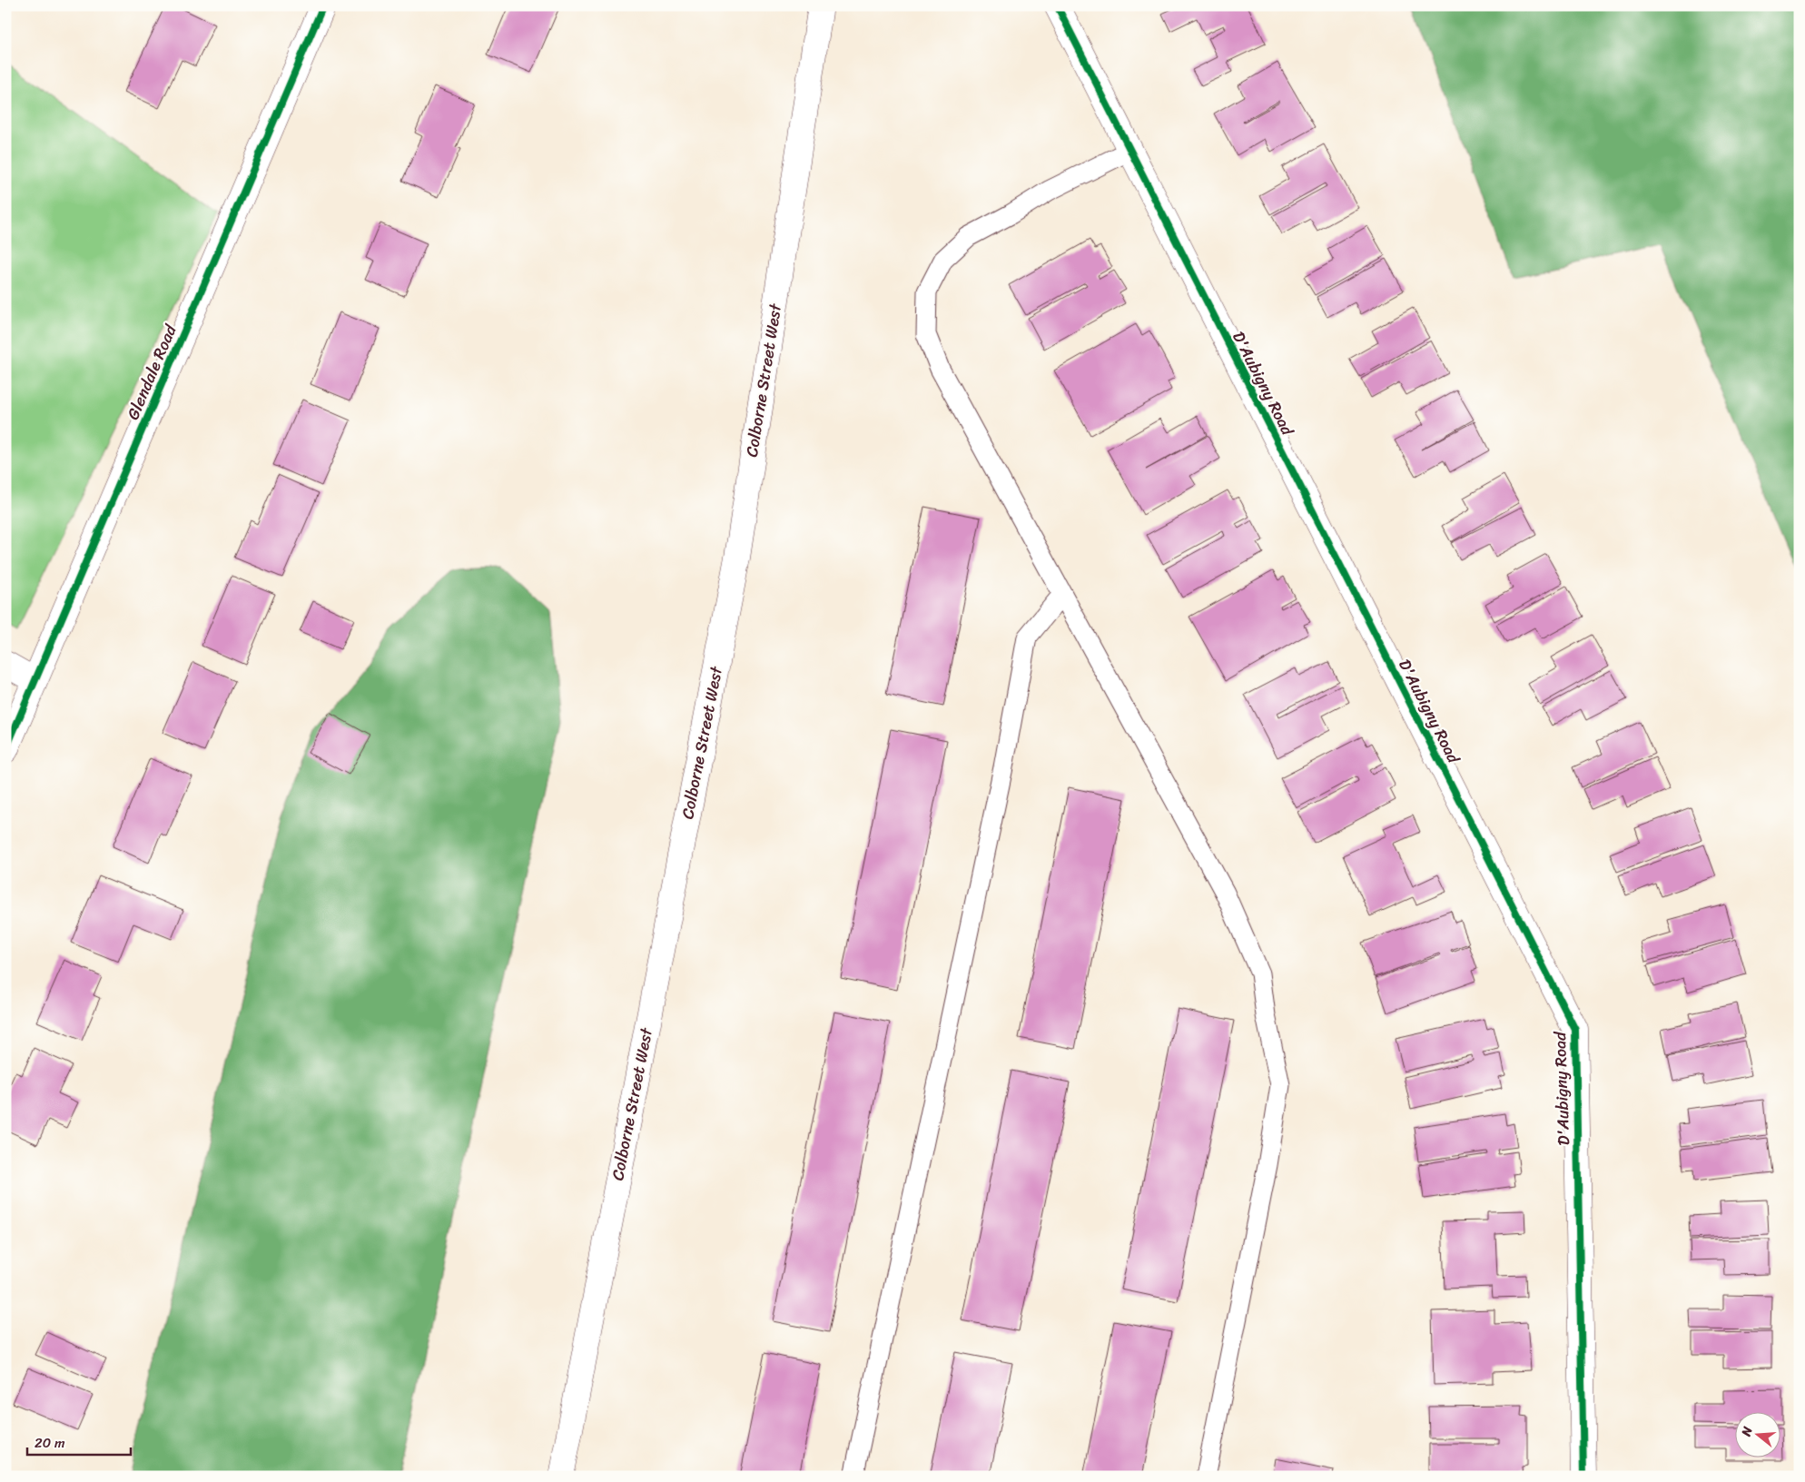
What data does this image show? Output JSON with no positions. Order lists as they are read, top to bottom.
{
  "streets": {
    "street": ["Glendale Road", "Colborne Street West", "D'Aubigny Road"]
  },
  "scale_bar": "20 m",
  "north": "left"
}
